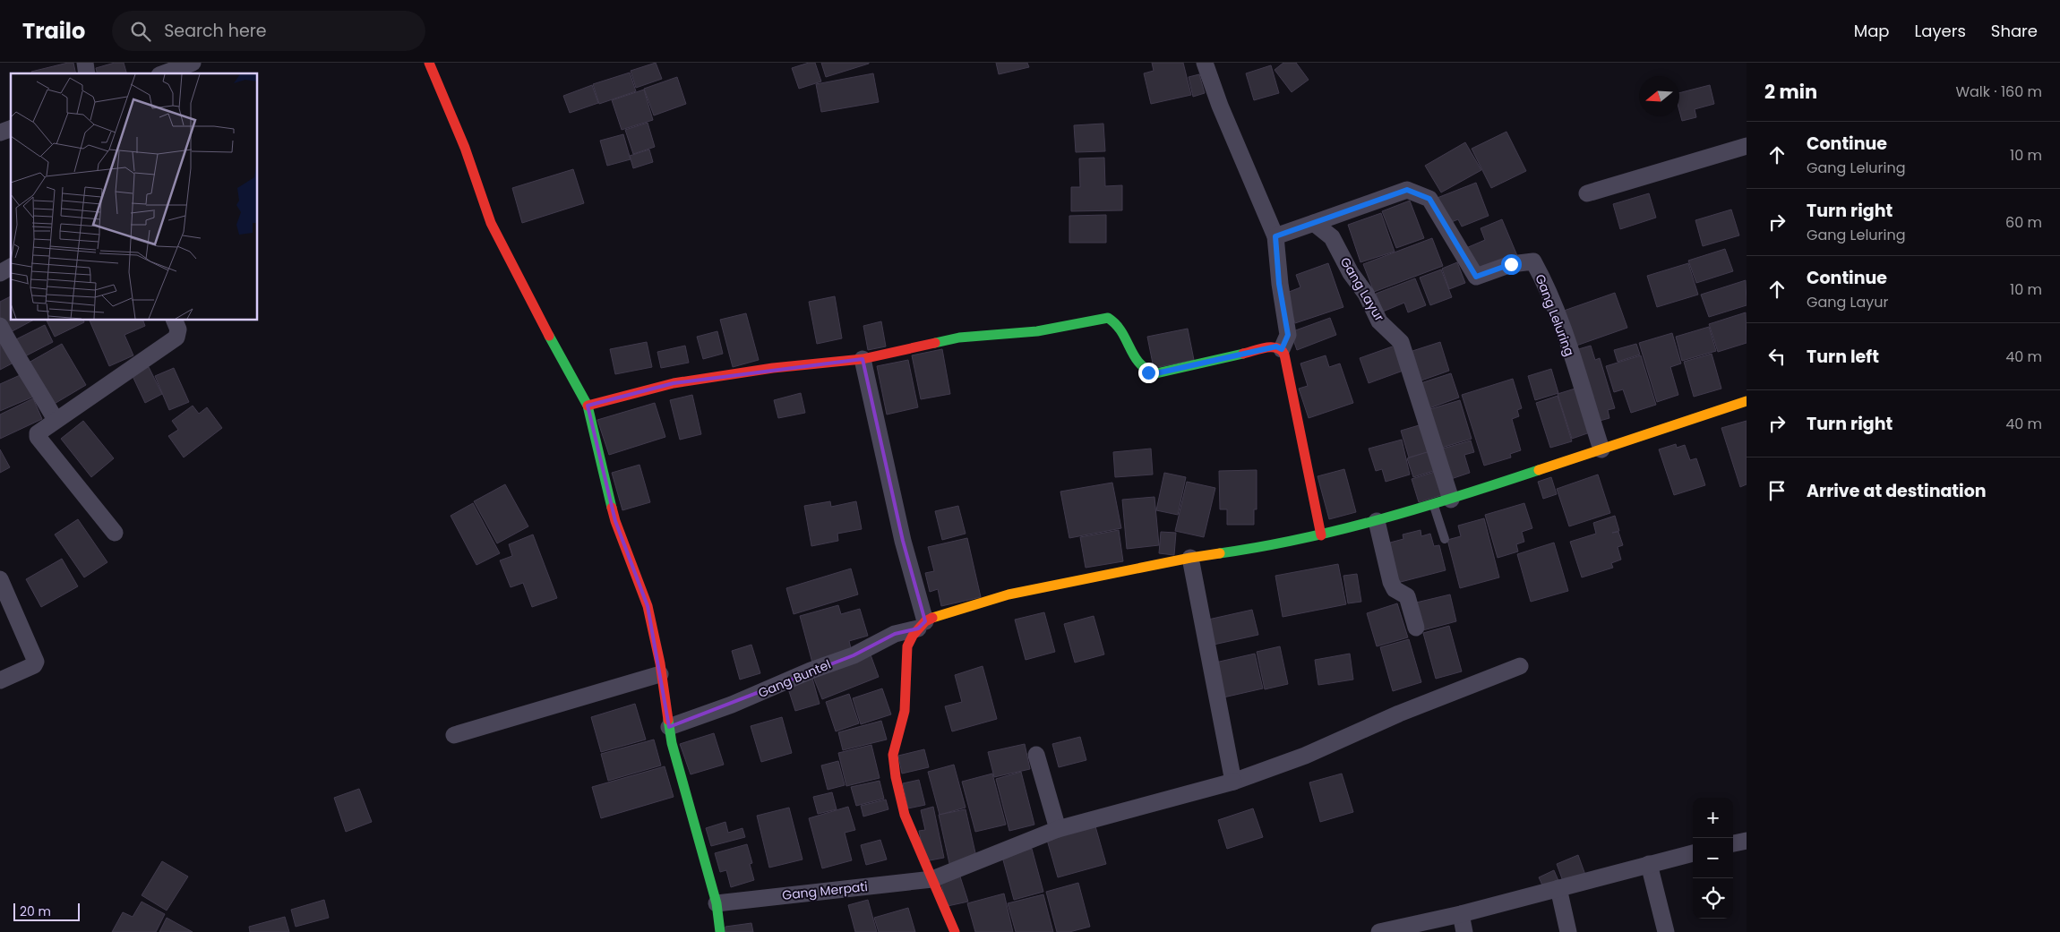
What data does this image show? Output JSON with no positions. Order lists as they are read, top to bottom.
{
  "streets": {
    "street": [
      "Gang Layur",
      "Gang Leluring",
      "Gang Buntel",
      "Gang Merpati"
    ]
  },
  "crossings": [
    ["Gang Layur", "Gang Leluring"]
  ],
  "scale_bar": "20 m",
  "north": "left",
  "page": {
    "header": "Trailo",
    "search": "Search here",
    "nav": ["Map", "Layers", "Share"],
    "heading": ["2 min", "Walk · 160 m"],
    "list": [
      ["Continue", "Gang Leluring", "10 m"],
      ["Turn right", "Gang Leluring", "60 m"],
      ["Continue", "Gang Layur", "10 m"],
      ["Turn left", "40 m"],
      ["Turn right", "40 m"],
      "Arrive at destination"
    ],
    "map_buttons": ["+", "−"],
    "scale": "20 m"
  }
}
